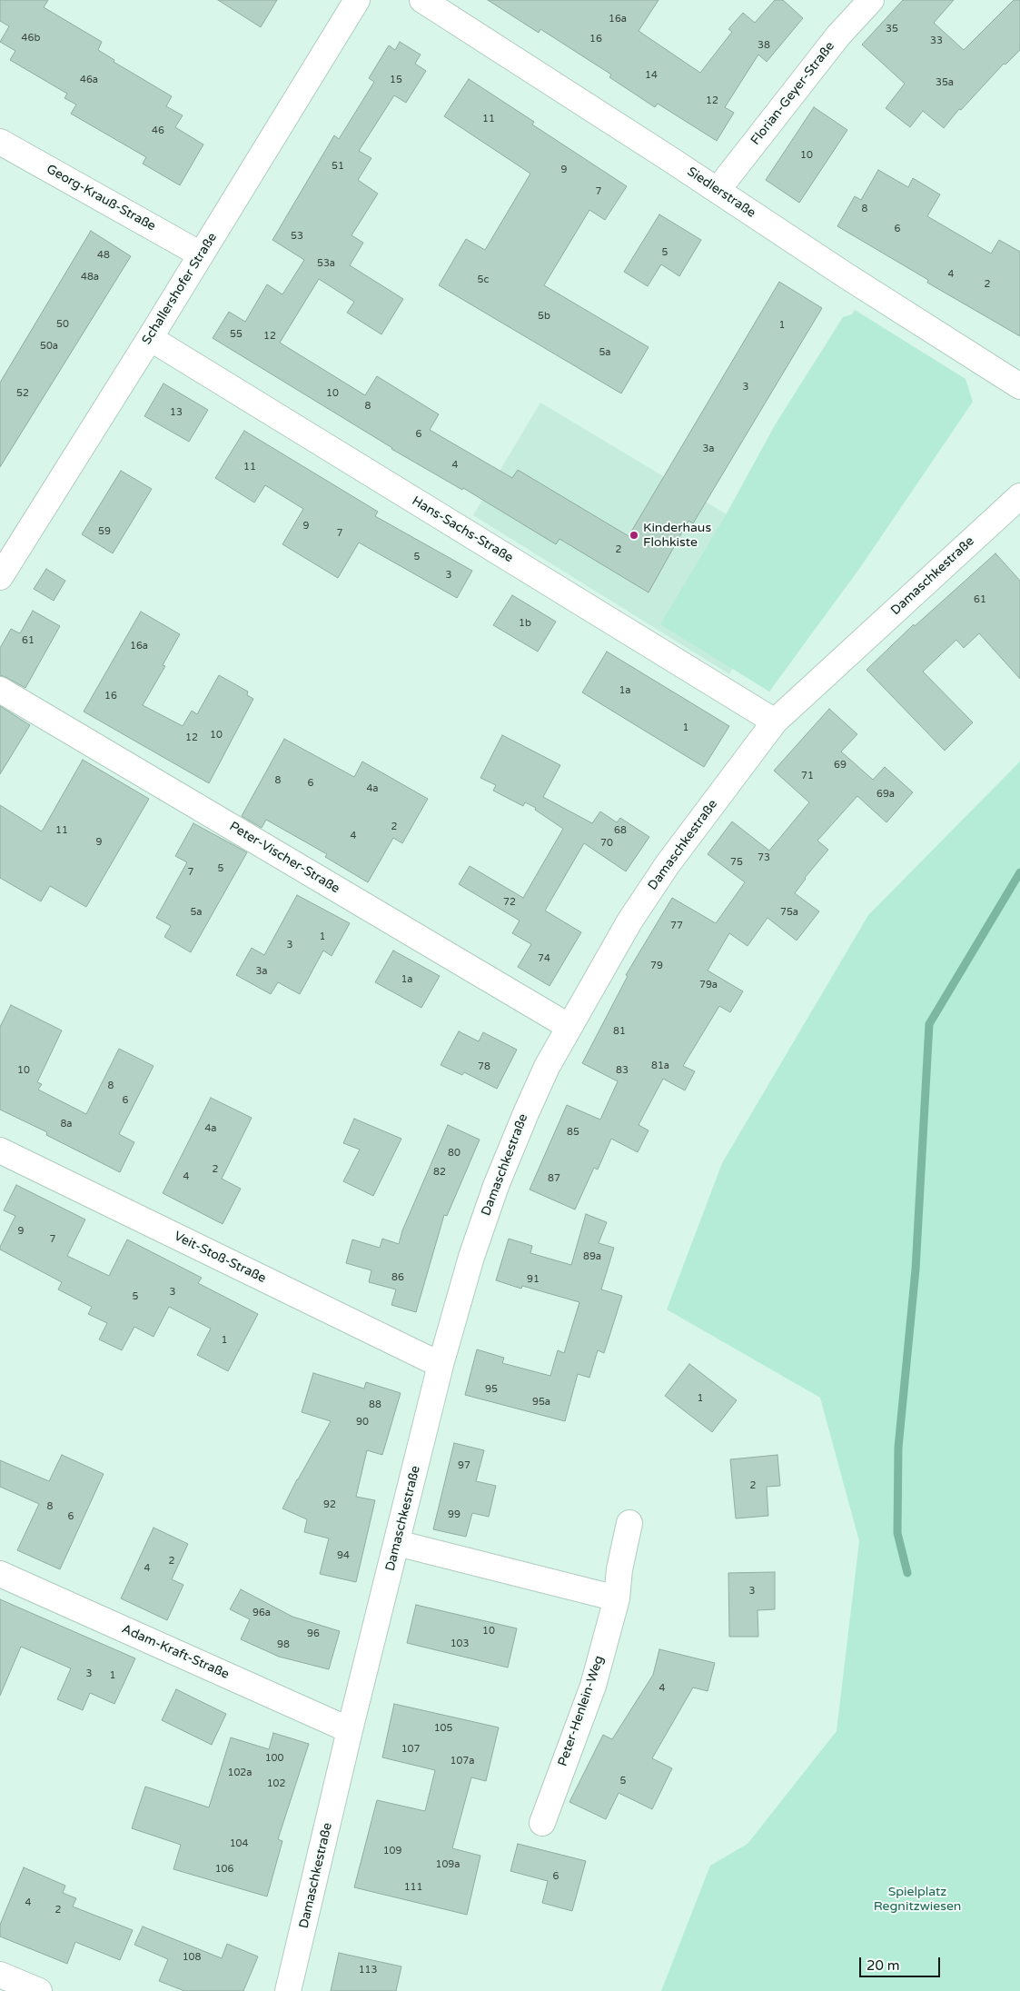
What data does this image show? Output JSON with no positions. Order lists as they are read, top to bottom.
{
  "streets": {
    "street": [
      "Florian-Geyer-Straße",
      "Siedlerstraße",
      "Georg-Krauß-Straße",
      "Schallershofer Straße",
      "Hans-Sachs-Straße",
      "Damaschkestraße",
      "Peter-Vischer-Straße",
      "Veit-Stoß-Straße",
      "Adam-Kraft-Straße",
      "Peter-Henlein-Weg"
    ]
  },
  "crossings": [
    ["Florian-Geyer-Straße", "Siedlerstraße"],
    ["Georg-Krauß-Straße", "Schallershofer Straße"],
    ["Schallershofer Straße", "Hans-Sachs-Straße"],
    ["Hans-Sachs-Straße", "Damaschkestraße"],
    ["Damaschkestraße", "Peter-Vischer-Straße"],
    ["Damaschkestraße", "Veit-Stoß-Straße"],
    ["Damaschkestraße", "Adam-Kraft-Straße"]
  ],
  "parks": ["Spielplatz Regnitzwiesen"],
  "places": ["Kinderhaus Flohkiste"],
  "house_numbers": [
    "16a",
    "35",
    "46b",
    "16",
    "33",
    "38",
    "14",
    "46a",
    "15",
    "35a",
    "12",
    "11",
    "46",
    "10",
    "51",
    "9",
    "7",
    "8",
    "6",
    "53",
    "5",
    "48",
    "53a",
    "4",
    "48a",
    "5c",
    "2",
    "5b",
    "50",
    "1",
    "55",
    "12",
    "50a",
    "5a",
    "3",
    "52",
    "10",
    "8",
    "13",
    "6",
    "3a",
    "4",
    "11",
    "9",
    "59",
    "7",
    "2",
    "5",
    "3",
    "61",
    "1b",
    "61",
    "16a",
    "1a",
    "16",
    "1",
    "10",
    "12",
    "69",
    "71",
    "8",
    "6",
    "4a",
    "69a",
    "2",
    "11",
    "68",
    "4",
    "9",
    "70",
    "73",
    "75",
    "5",
    "7",
    "72",
    "5a",
    "75a",
    "77",
    "1",
    "3",
    "74",
    "79",
    "3a",
    "1a",
    "79a",
    "81",
    "81a",
    "78",
    "10",
    "83",
    "8",
    "6",
    "8a",
    "4a",
    "85",
    "80",
    "2",
    "82",
    "4",
    "87",
    "9",
    "7",
    "89a",
    "86",
    "91",
    "3",
    "5",
    "1",
    "95",
    "1",
    "95a",
    "88",
    "90",
    "97",
    "2",
    "92",
    "8",
    "99",
    "6",
    "94",
    "2",
    "4",
    "3",
    "96a",
    "10",
    "96",
    "103",
    "98",
    "3",
    "1",
    "4",
    "105",
    "107",
    "100",
    "107a",
    "102a",
    "5",
    "102",
    "104",
    "109",
    "109a",
    "106",
    "6",
    "111",
    "4",
    "2",
    "108",
    "113"
  ],
  "scale_bar": "20 m"
}
